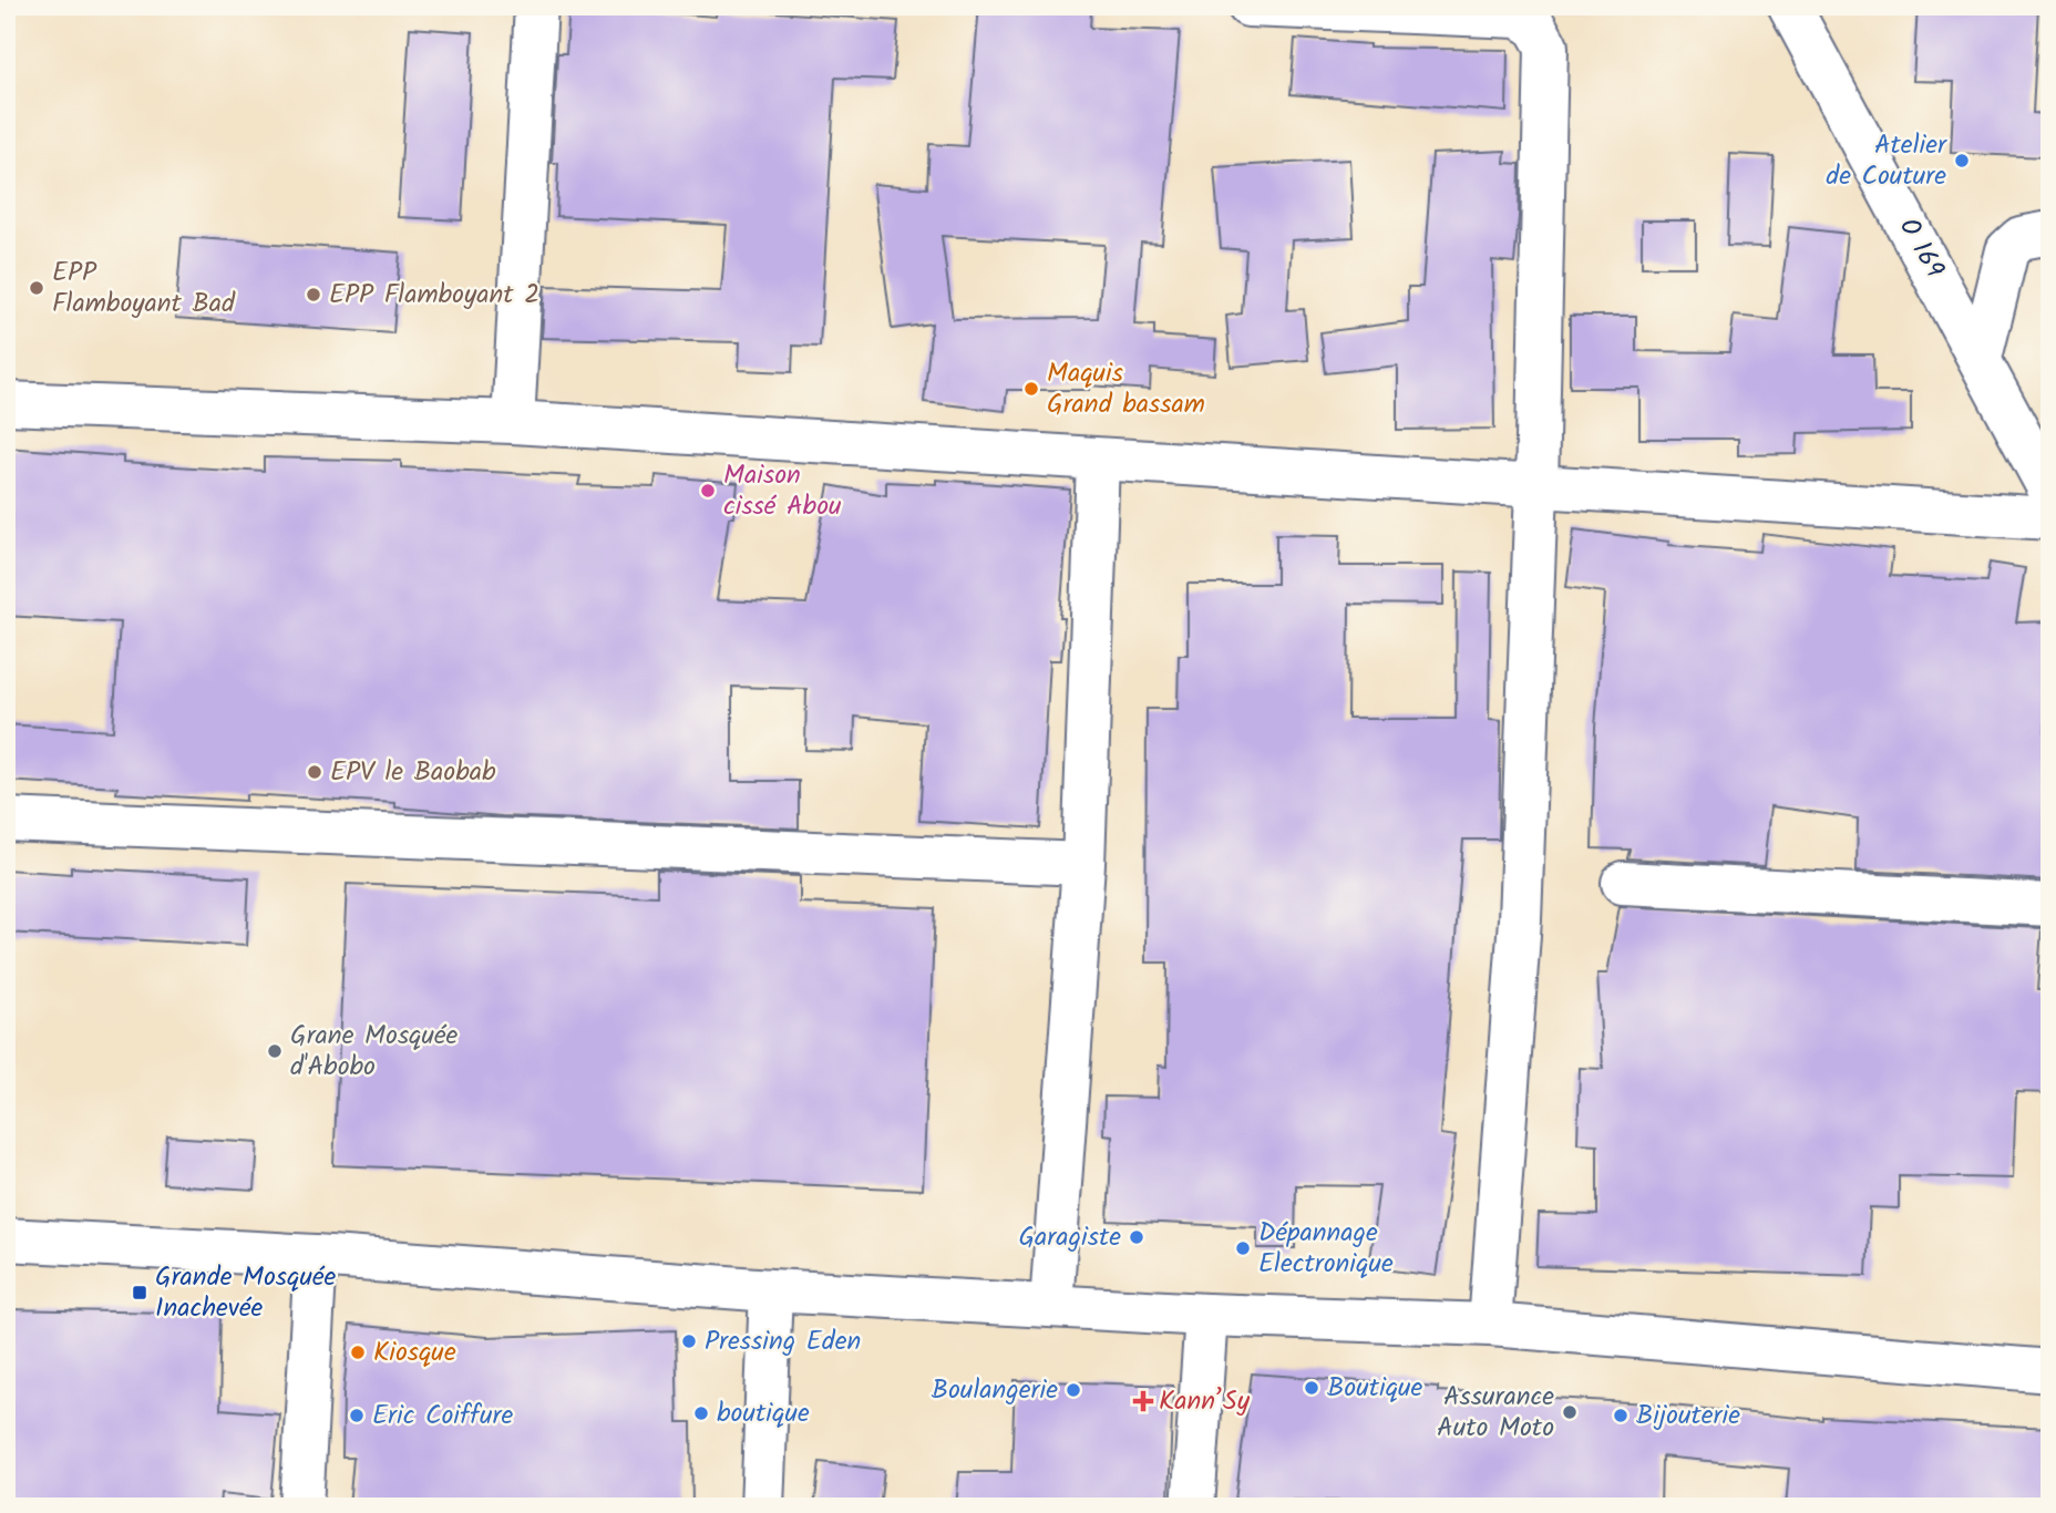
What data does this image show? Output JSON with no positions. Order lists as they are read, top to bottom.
{
  "streets": {
    "street": ["O 169"]
  },
  "places": {
    "other": [
      "Atelier de Couture",
      "EPP Flamboyant Bad",
      "EPP Flamboyant 2",
      "Maquis Grand bassam",
      "Maison cissé Abou",
      "EPV le Baobab",
      "Grane Mosquée d'Abobo",
      "Garagiste",
      "Dépannage Electronique",
      "Pressing Eden",
      "Kiosque",
      "Boutique",
      "Boulangerie",
      "Assurance Auto Moto",
      "boutique",
      "Eric Coiffure",
      "Bijouterie"
    ],
    "transit": ["Grande Mosquée Inachevée"],
    "health": ["Kann’Sy"]
  }
}
